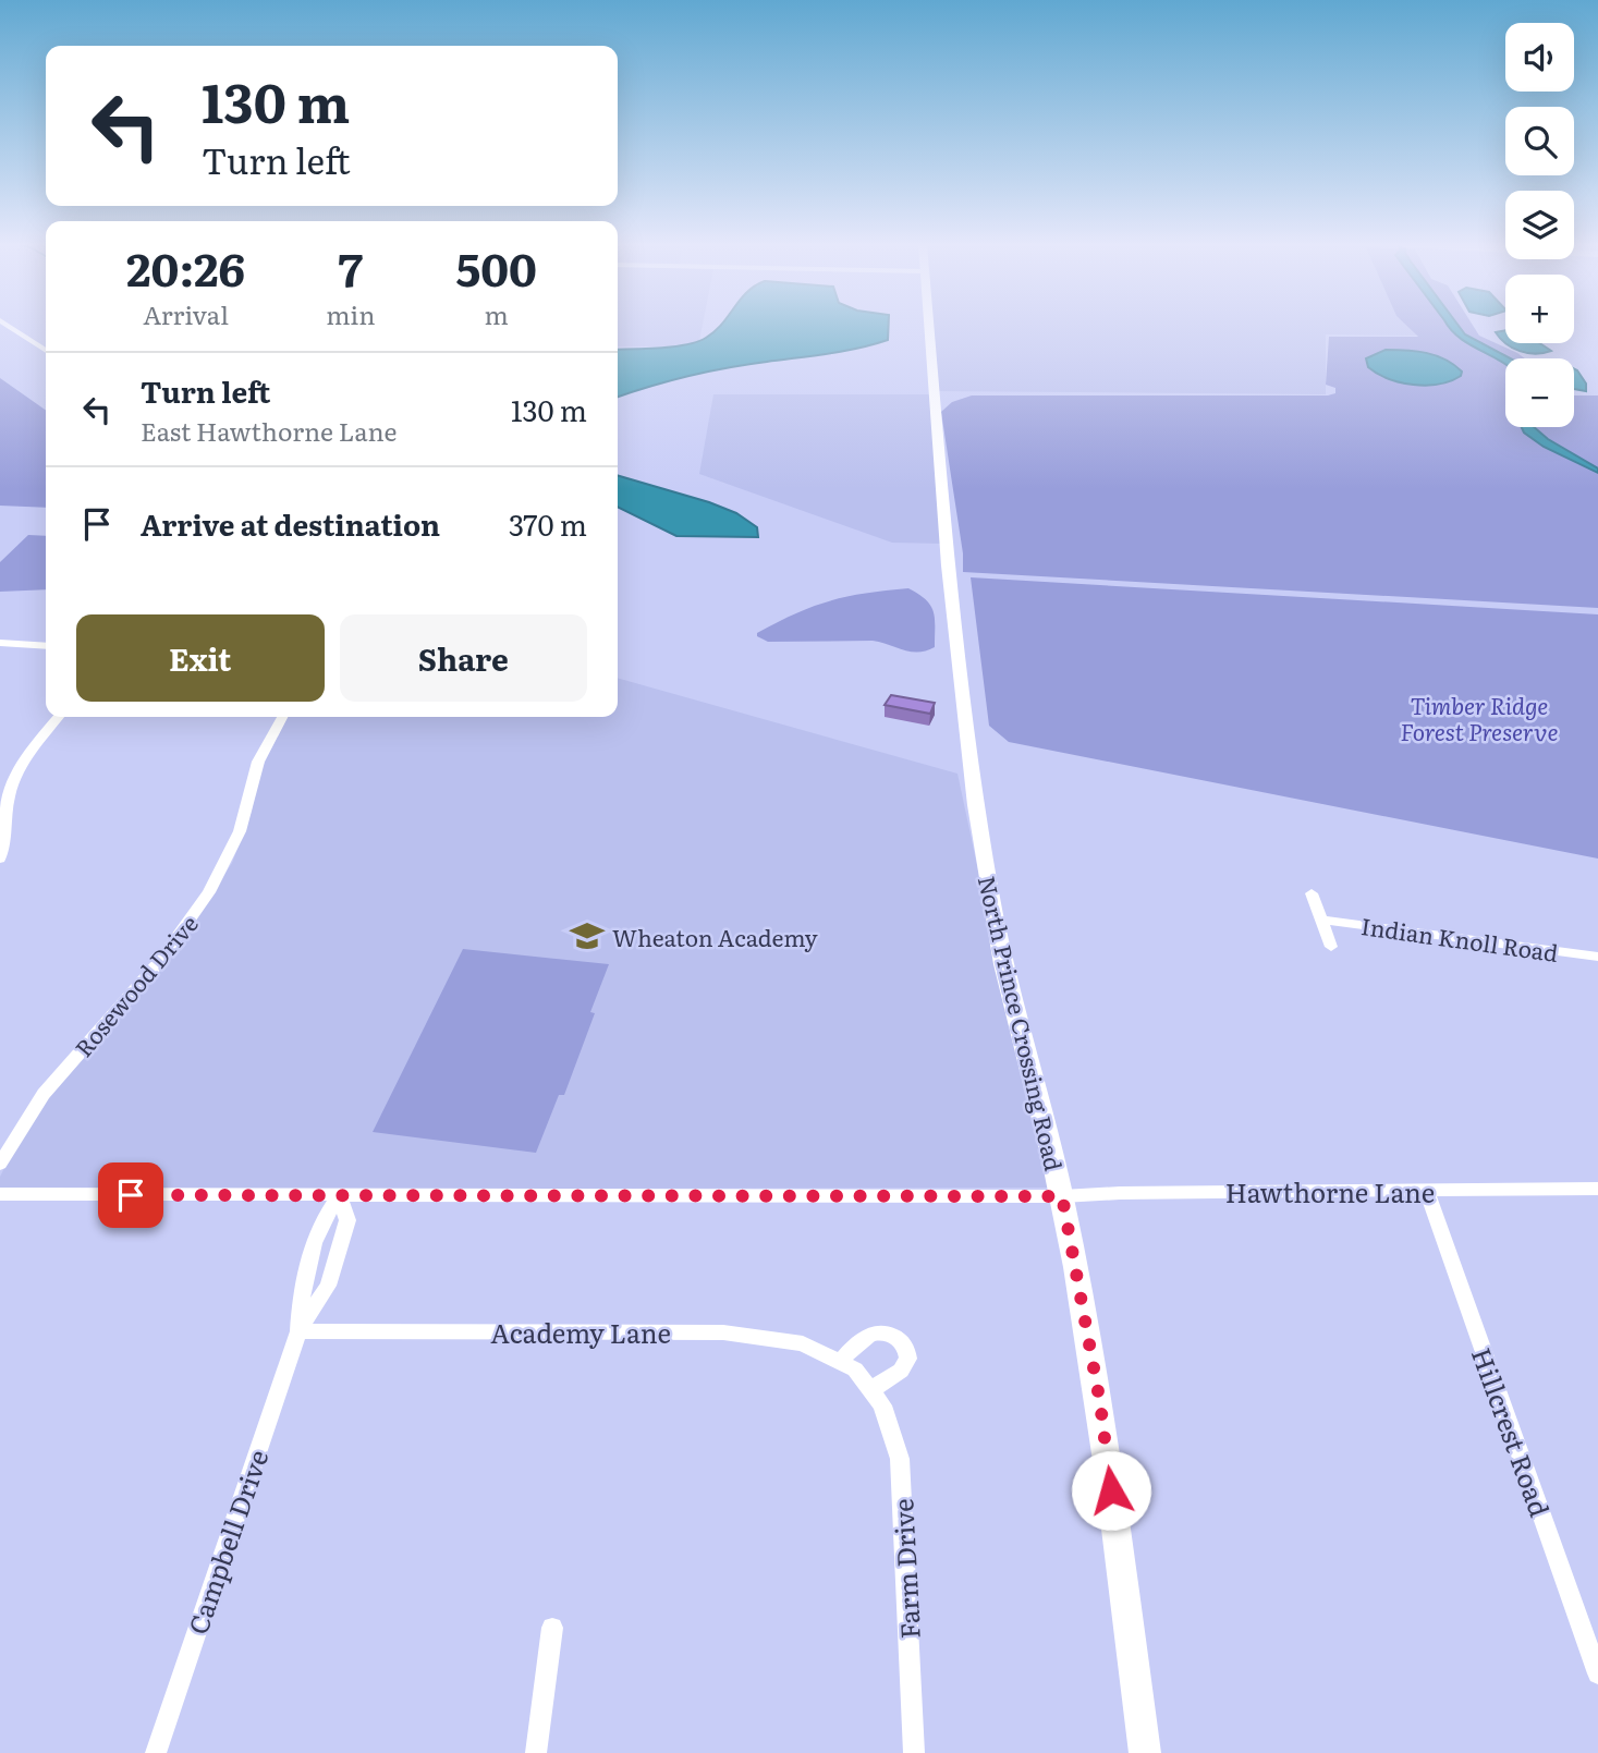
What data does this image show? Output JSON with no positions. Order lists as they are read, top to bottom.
{
  "streets": {
    "street": [
      "Indian Knoll Road",
      "Rosewood Drive",
      "North Prince Crossing Road",
      "Hawthorne Lane",
      "Academy Lane",
      "Hillcrest Road",
      "Campbell Drive",
      "Farm Drive"
    ]
  },
  "crossings": [
    ["North Prince Crossing Road", "Hawthorne Lane"],
    ["Hawthorne Lane", "Hillcrest Road"],
    ["Hawthorne Lane", "Campbell Drive"],
    ["Academy Lane", "Campbell Drive"],
    ["Academy Lane", "Farm Drive"]
  ],
  "parks": ["Timber Ridge Forest Preserve"],
  "places": {
    "school or university": ["Wheaton Academy"]
  },
  "page": {
    "map_buttons": ["+", "−"],
    "turn": ["130 m", "Turn left"],
    "eta": [
      "20:26",
      "Arrival",
      "7",
      "min",
      "500",
      "m"
    ],
    "list": [
      {
        "name": "Turn left",
        "note": "East Hawthorne Lane",
        "value": "130 m"
      },
      {
        "name": "Arrive at destination",
        "value": "370 m"
      }
    ],
    "buttons": ["Exit", "Share"]
  }
}
